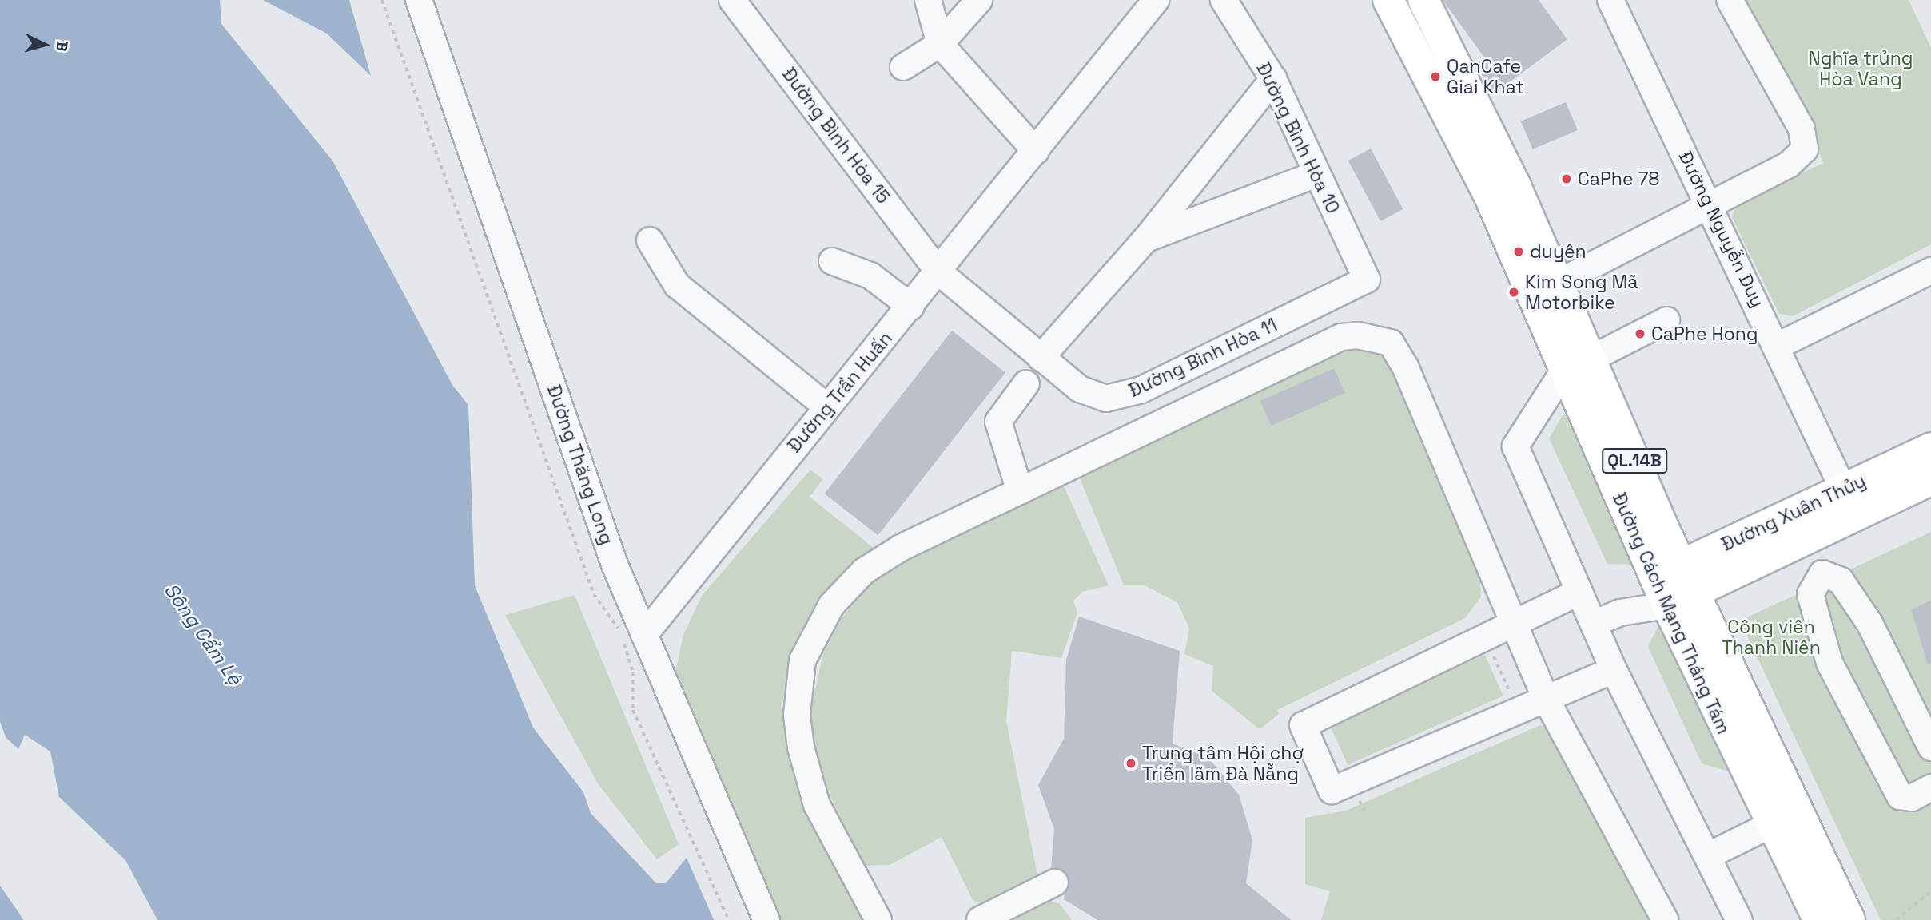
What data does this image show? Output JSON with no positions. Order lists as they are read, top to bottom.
{
  "streets": {
    "main road": ["QL.14B", "Đường Xuân Thủy", "Đường Cách Mạng Tháng Tám"],
    "street": [
      "Đường Bình Hòa 15",
      "Đường Bình Hòa 10",
      "Đường Nguyễn Duy",
      "Đường Bình Hòa 11",
      "Đường Trần Huấn",
      "Đường Thăng Long"
    ]
  },
  "crossings": [
    ["Đường Bình Hòa 15", "Đường Bình Hòa 11"],
    ["Đường Bình Hòa 15", "Đường Trần Huấn"],
    ["Đường Bình Hòa 10", "Đường Bình Hòa 11"],
    ["Đường Nguyễn Duy", "Đường Xuân Thủy"],
    ["Đường Bình Hòa 11", "Đường Trần Huấn"],
    ["Đường Trần Huấn", "Đường Thăng Long"],
    ["Đường Xuân Thủy", "Đường Cách Mạng Tháng Tám"]
  ],
  "water": ["Sông Cẩm Lệ"],
  "parks": ["Nghĩa trủng Hòa Vang", "Công viên Thanh Niên"],
  "places": [
    "QanCafe Giai Khat",
    "CaPhe 78",
    "duyên",
    "Kim Song Mã Motorbike",
    "CaPhe Hong",
    "Trung tâm Hội chợ Triển lãm Đà Nẵng"
  ],
  "north": "right"
}
